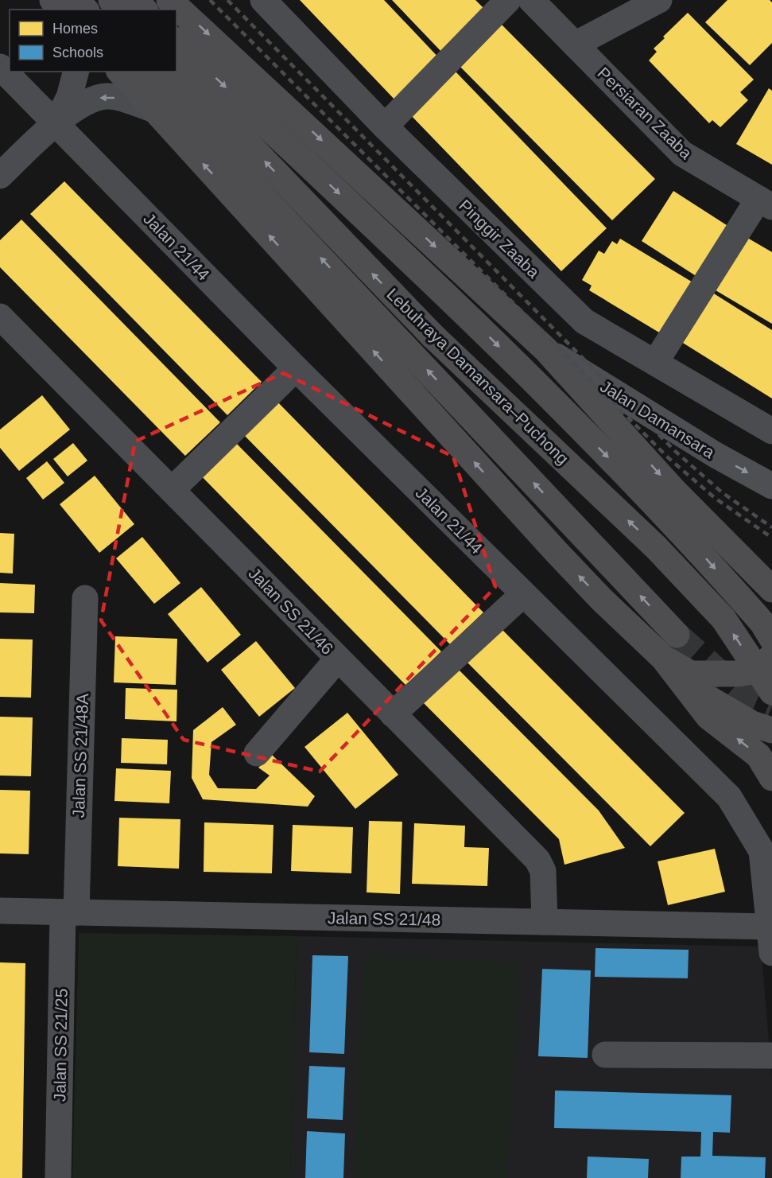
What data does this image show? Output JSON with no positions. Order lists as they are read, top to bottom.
{
  "streets": {
    "highway": ["Lebuhraya Damansara–Puchong"],
    "main road": ["Jalan Damansara"],
    "street": [
      "Persiaran Zaaba",
      "Pinggir Zaaba",
      "Jalan 21/44",
      "Jalan SS 21/46",
      "Jalan SS 21/48A",
      "Jalan SS 21/48",
      "Jalan SS 21/25"
    ]
  },
  "crossings": [
    ["Jalan 21/44", "Jalan SS 21/48"],
    ["Jalan SS 21/46", "Jalan SS 21/48"],
    ["Jalan SS 21/48A", "Jalan SS 21/48"],
    ["Jalan SS 21/48A", "Jalan SS 21/25"],
    ["Jalan SS 21/48", "Jalan SS 21/25"]
  ],
  "one_way": ["Jalan Damansara"],
  "legend": ["Homes", "Schools"]
}
